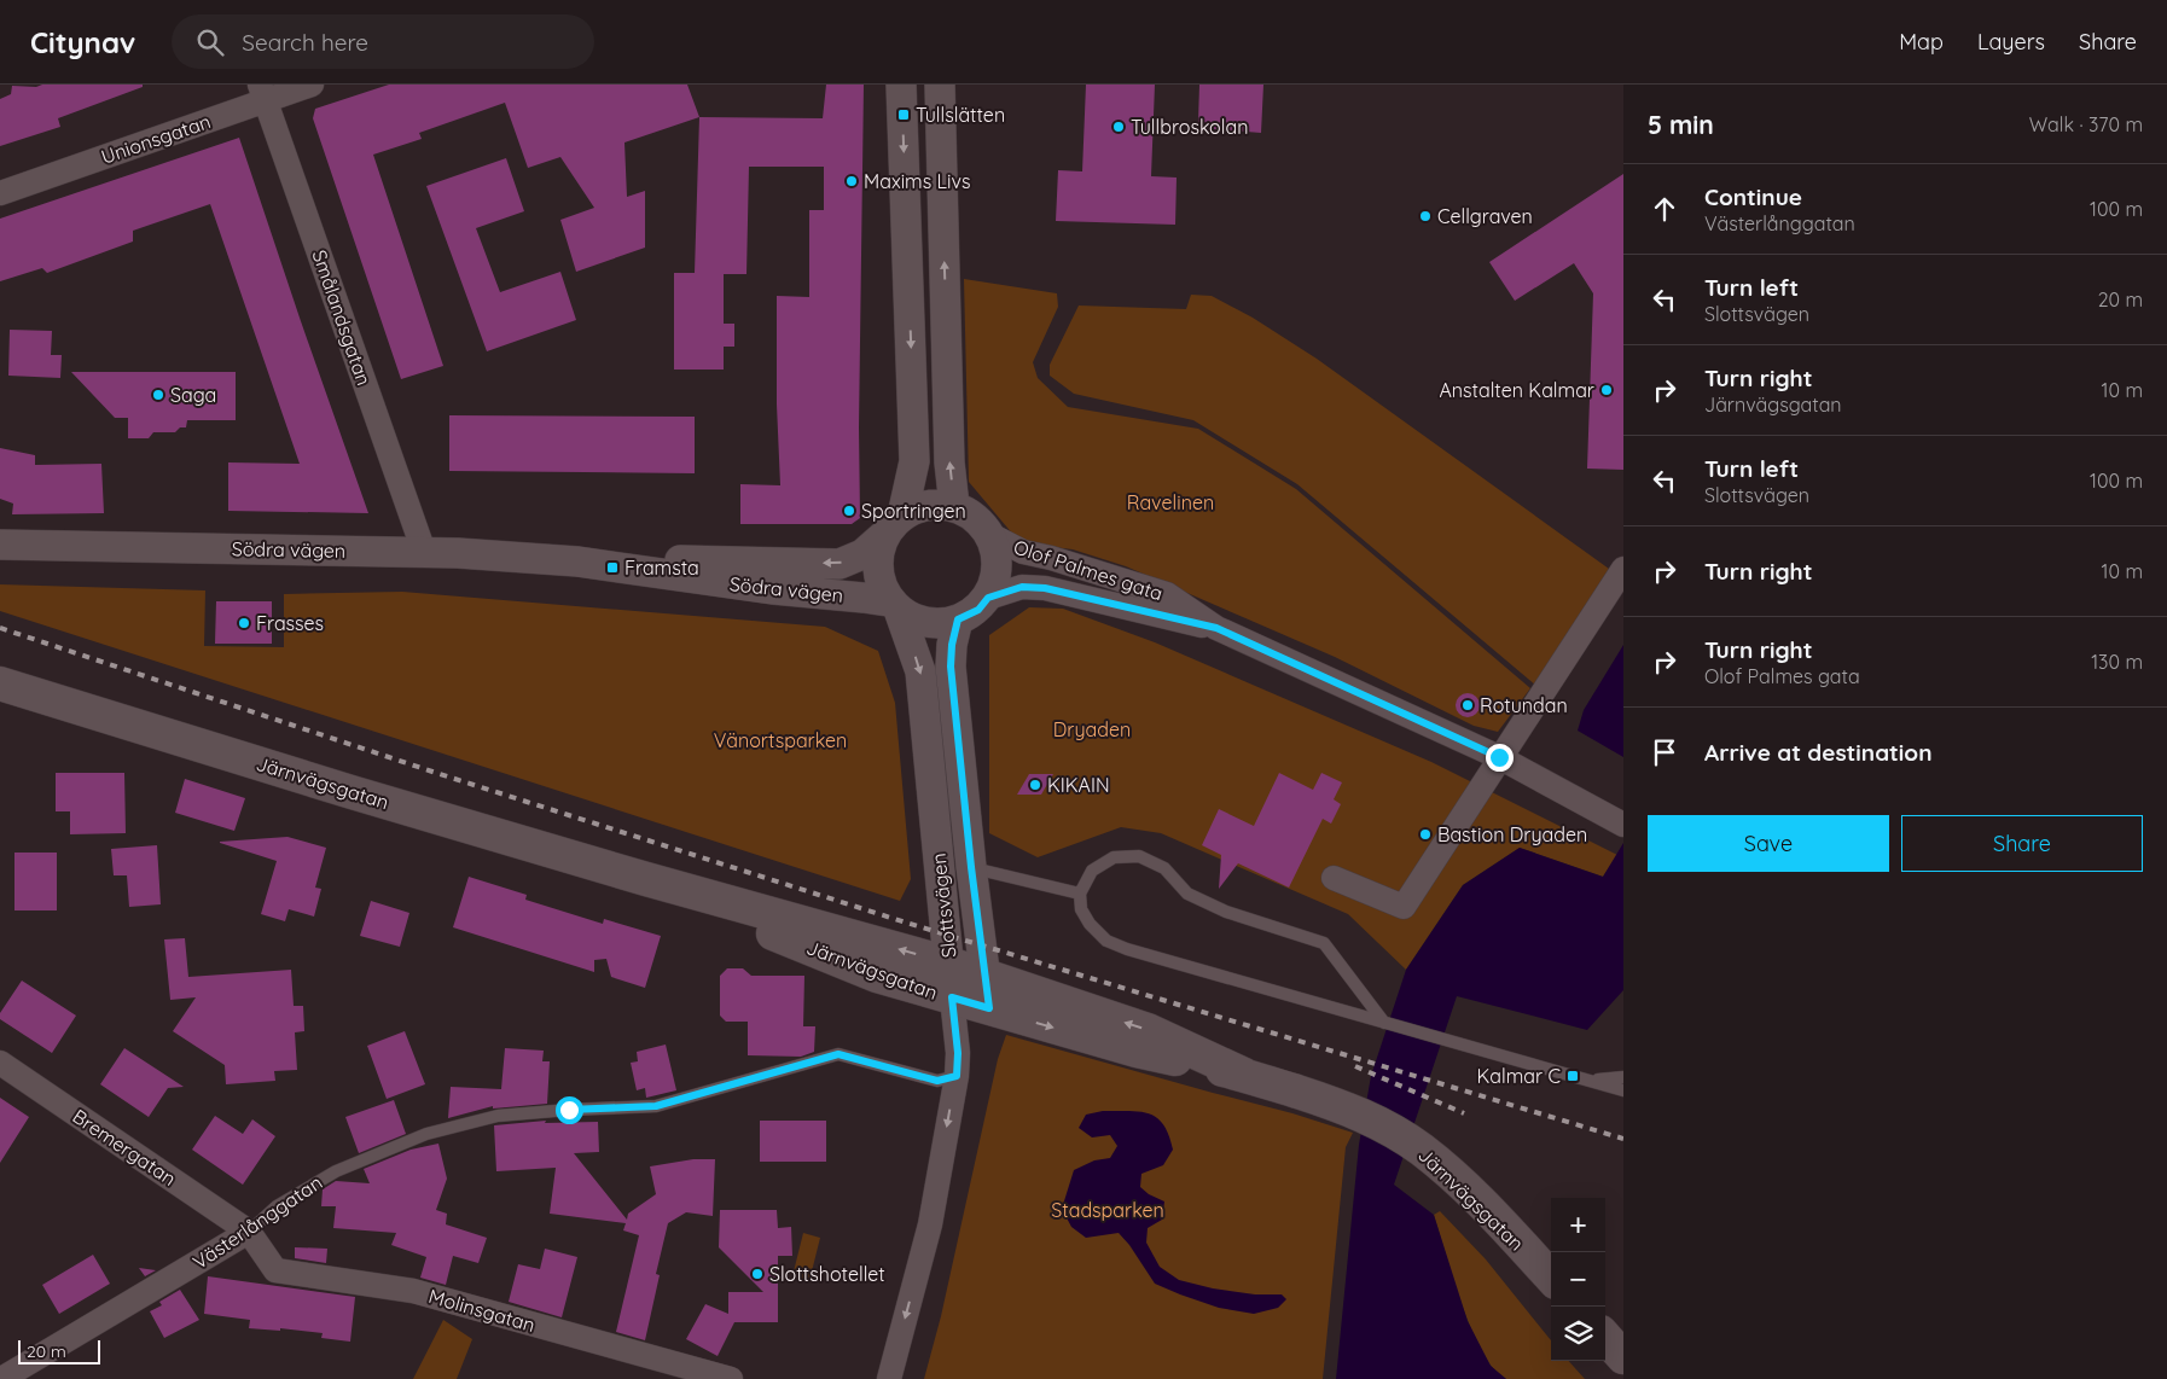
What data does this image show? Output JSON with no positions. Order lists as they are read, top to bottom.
{
  "streets": {
    "main road": ["Järnvägsgatan"],
    "street": [
      "Unionsgatan",
      "Smålandsgatan",
      "Södra vägen",
      "Olof Palmes gata",
      "Slottsvägen",
      "Bremergatan",
      "Västerlånggatan",
      "Molinsgatan"
    ]
  },
  "crossings": [
    ["Unionsgatan", "Smålandsgatan"],
    ["Smålandsgatan", "Södra vägen"],
    ["Södra vägen", "Olof Palmes gata"],
    ["Södra vägen", "Slottsvägen"],
    ["Olof Palmes gata", "Slottsvägen"],
    ["Järnvägsgatan", "Slottsvägen"],
    ["Slottsvägen", "Västerlånggatan"],
    ["Bremergatan", "Västerlånggatan"],
    ["Bremergatan", "Molinsgatan"],
    ["Västerlånggatan", "Molinsgatan"]
  ],
  "parks": [
    "Ravelinen",
    "Dryaden",
    "Vänortsparken",
    "Stadsparken"
  ],
  "places": {
    "transit": ["Tullslätten", "Framsta", "Kalmar C"],
    "other": [
      "Tullbroskolan",
      "Maxims Livs",
      "Cellgraven",
      "Anstalten Kalmar",
      "Saga",
      "Sportringen",
      "Frasses",
      "Rotundan",
      "KIKAIN",
      "Bastion Dryaden",
      "Slottshotellet"
    ]
  },
  "scale_bar": "20 m",
  "page": {
    "header": "Citynav",
    "search": "Search here",
    "nav": ["Map", "Layers", "Share"],
    "heading": ["5 min", "Walk · 370 m"],
    "list": [
      ["Continue", "Västerlånggatan", "100 m"],
      ["Turn left", "Slottsvägen", "20 m"],
      ["Turn right", "Järnvägsgatan", "10 m"],
      ["Turn left", "Slottsvägen", "100 m"],
      ["Turn right", "10 m"],
      ["Turn right", "Olof Palmes gata", "130 m"],
      "Arrive at destination"
    ],
    "buttons": ["Save", "Share"],
    "map_buttons": ["+", "−"],
    "scale": "20 m"
  }
}
